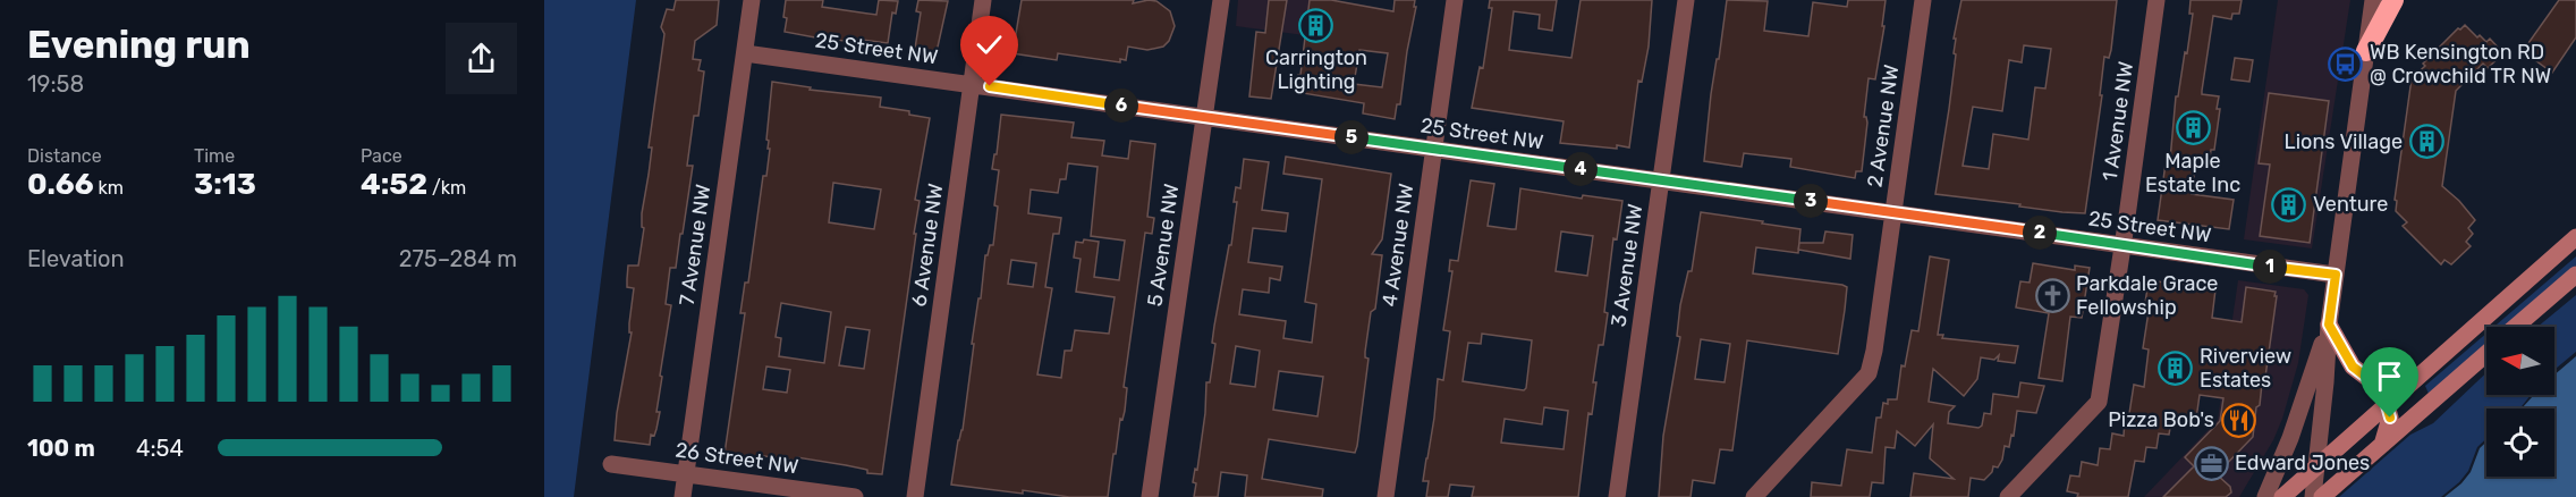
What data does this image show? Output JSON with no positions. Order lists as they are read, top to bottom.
{
  "streets": {
    "street": [
      "25 Street NW",
      "1 Avenue NW",
      "2 Avenue NW",
      "7 Avenue NW",
      "6 Avenue NW",
      "5 Avenue NW",
      "4 Avenue NW",
      "3 Avenue NW",
      "26 Street NW"
    ]
  },
  "crossings": [
    ["25 Street NW", "1 Avenue NW"],
    ["25 Street NW", "2 Avenue NW"],
    ["25 Street NW", "7 Avenue NW"],
    ["25 Street NW", "6 Avenue NW"],
    ["25 Street NW", "5 Avenue NW"],
    ["25 Street NW", "4 Avenue NW"],
    ["25 Street NW", "3 Avenue NW"],
    ["7 Avenue NW", "26 Street NW"]
  ],
  "places": {
    "building": [
      "Carrington Lighting",
      "Maple Estate Inc",
      "Lions Village",
      "Venture",
      "Riverview Estates"
    ],
    "bus stop": ["WB Kensington RD @ Crowchild TR NW"],
    "church": ["Parkdale Grace Fellowship"],
    "restaurant": ["Pizza Bob's"],
    "office": ["Edward Jones"]
  },
  "north": "left",
  "page": {
    "heading": ["Evening run", "19:58"],
    "pins": [
      "6",
      "5",
      "4",
      "3",
      "2",
      "1"
    ],
    "stats": [
      ["Distance", "0.66 km"],
      ["Time", "3:13"],
      ["Pace", "4:52 /km"]
    ],
    "chart": ["Elevation", "275–284 m"],
    "list": [
      {
        "name": "100 m",
        "note": "4:54"
      }
    ]
  }
}
